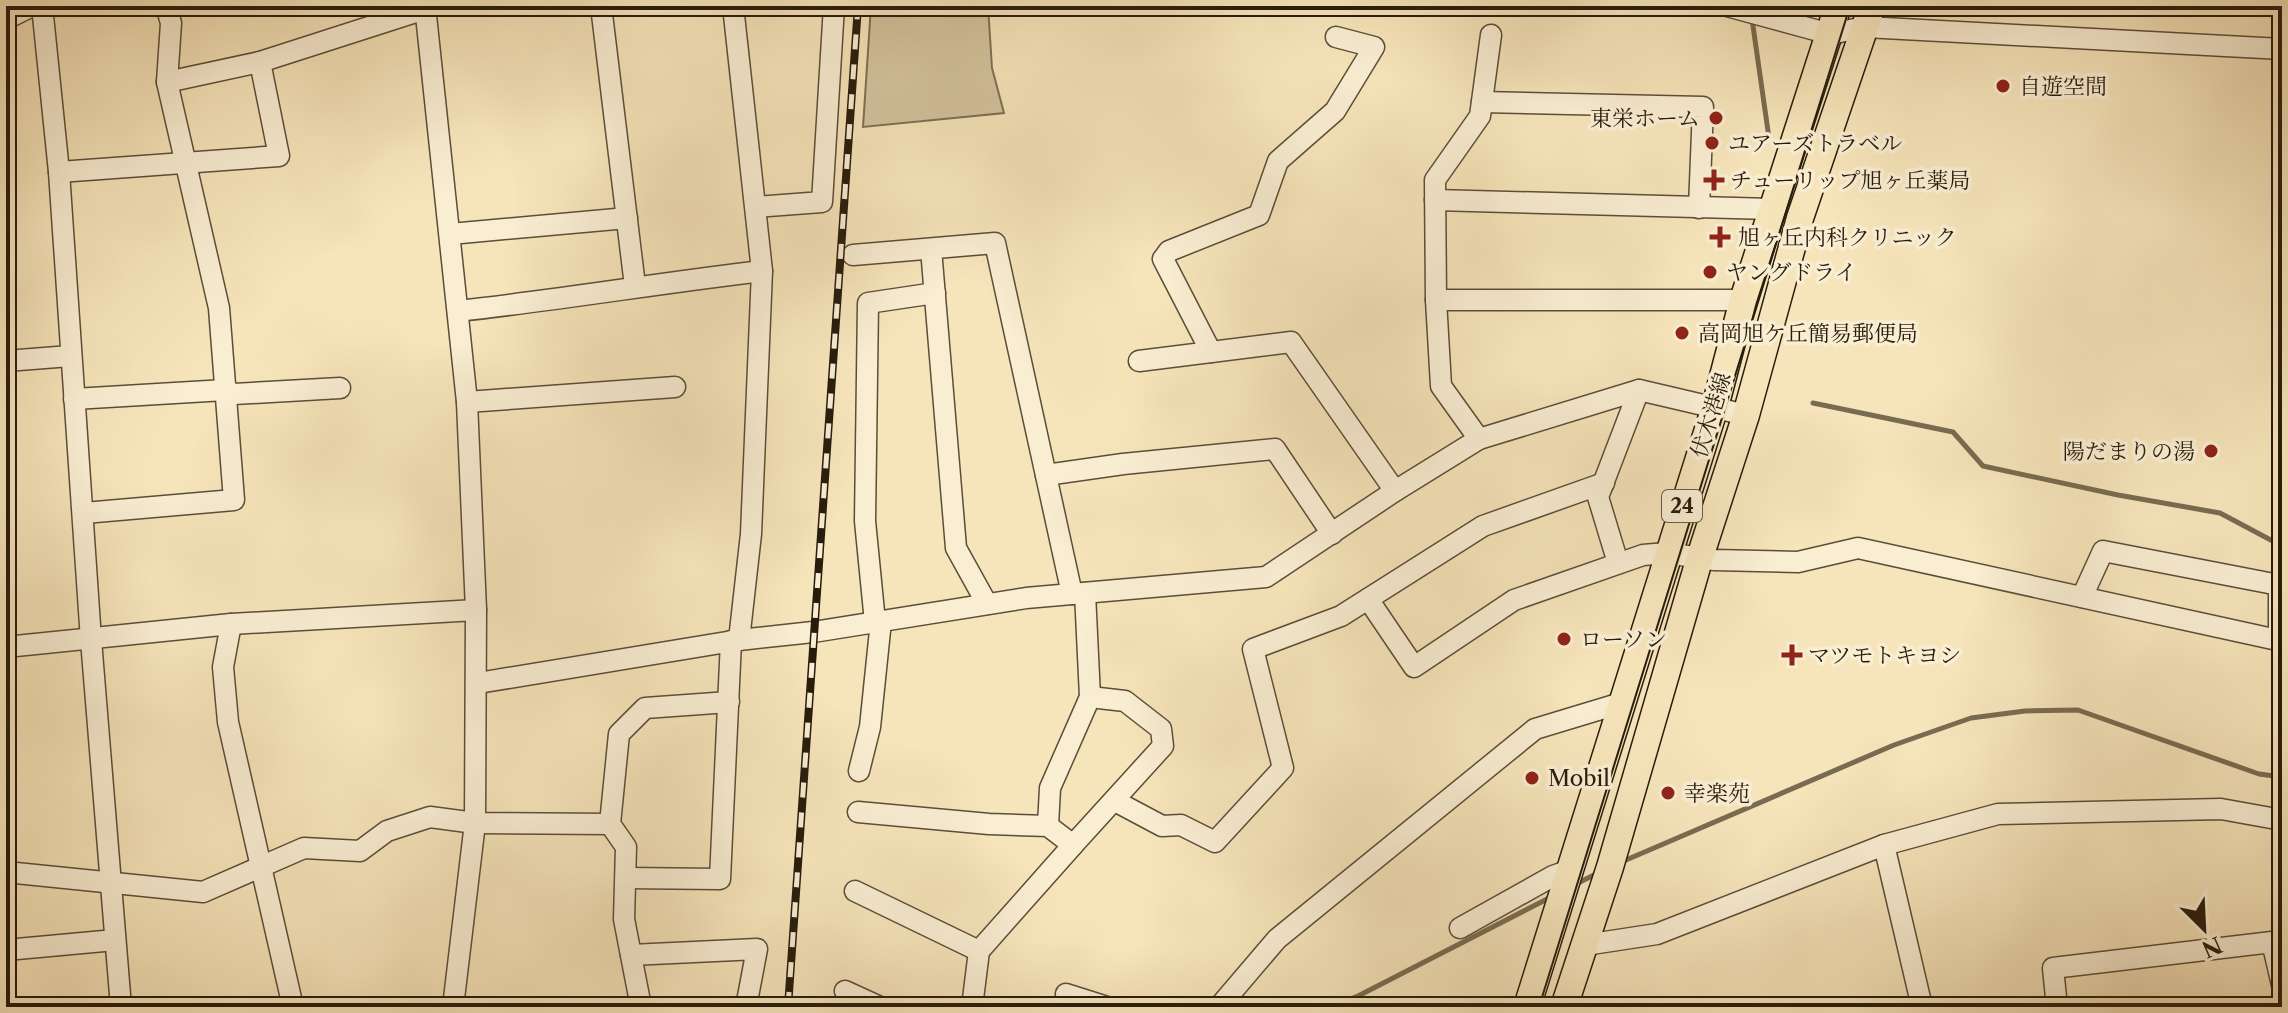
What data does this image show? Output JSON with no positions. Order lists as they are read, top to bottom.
{
  "streets": {
    "main road": ["伏木港線", "24"]
  },
  "places": {
    "other": [
      "自遊空間",
      "東栄ホーム",
      "ユアーズトラベル",
      "ヤングドライ",
      "高岡旭ケ丘簡易郵便局",
      "陽だまりの湯",
      "ローソン",
      "Mobil",
      "幸楽苑"
    ],
    "health": ["チューリップ旭ヶ丘薬局", "旭ヶ丘内科クリニック", "マツモトキヨシ"]
  },
  "north": "bottom right"
}
